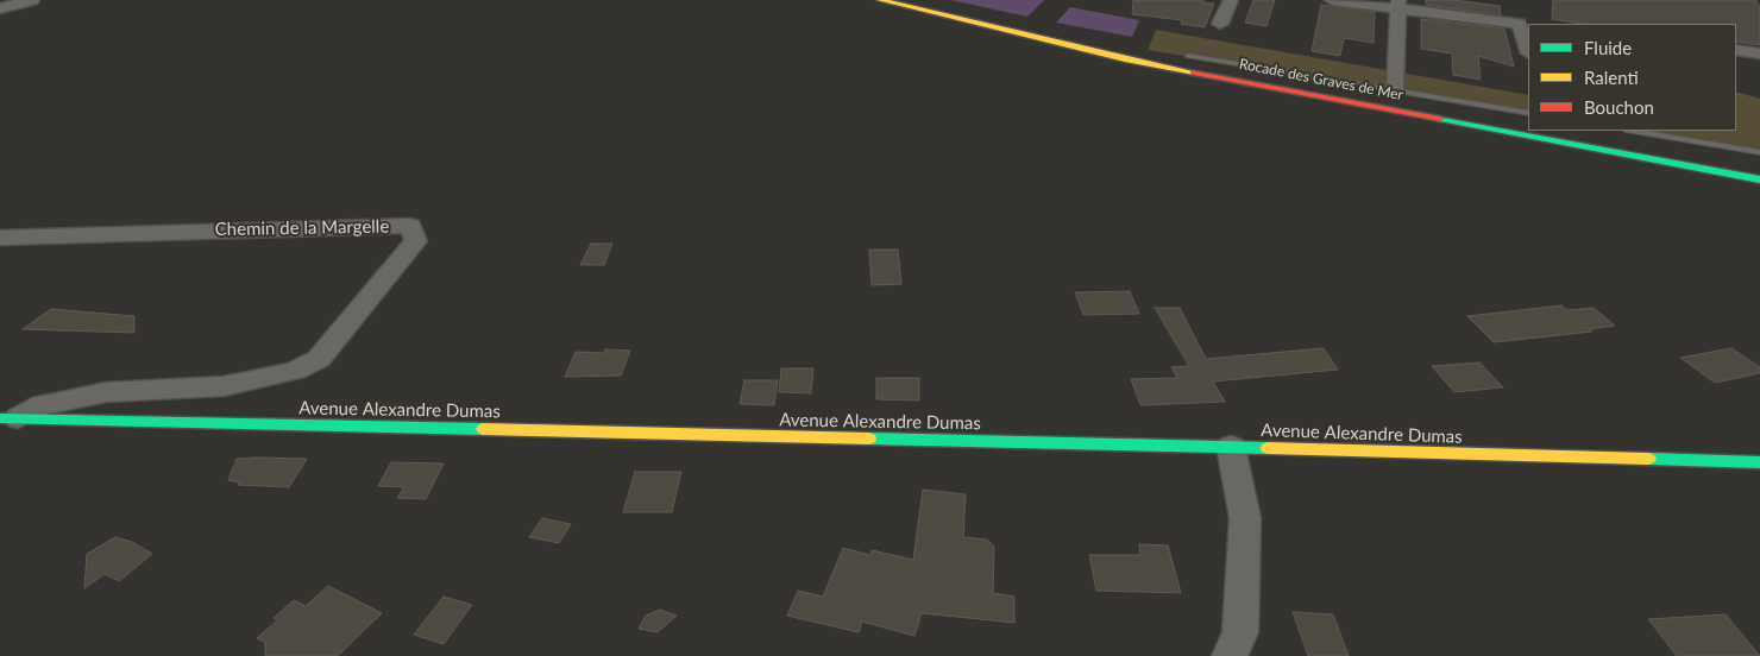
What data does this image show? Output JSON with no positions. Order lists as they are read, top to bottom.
{
  "streets": {
    "street": ["Rocade des Graves de Mer", "Chemin de la Margelle", "Avenue Alexandre Dumas"]
  },
  "crossings": [
    ["Chemin de la Margelle", "Avenue Alexandre Dumas"]
  ],
  "legend": ["Fluide", "Ralenti", "Bouchon"]
}
